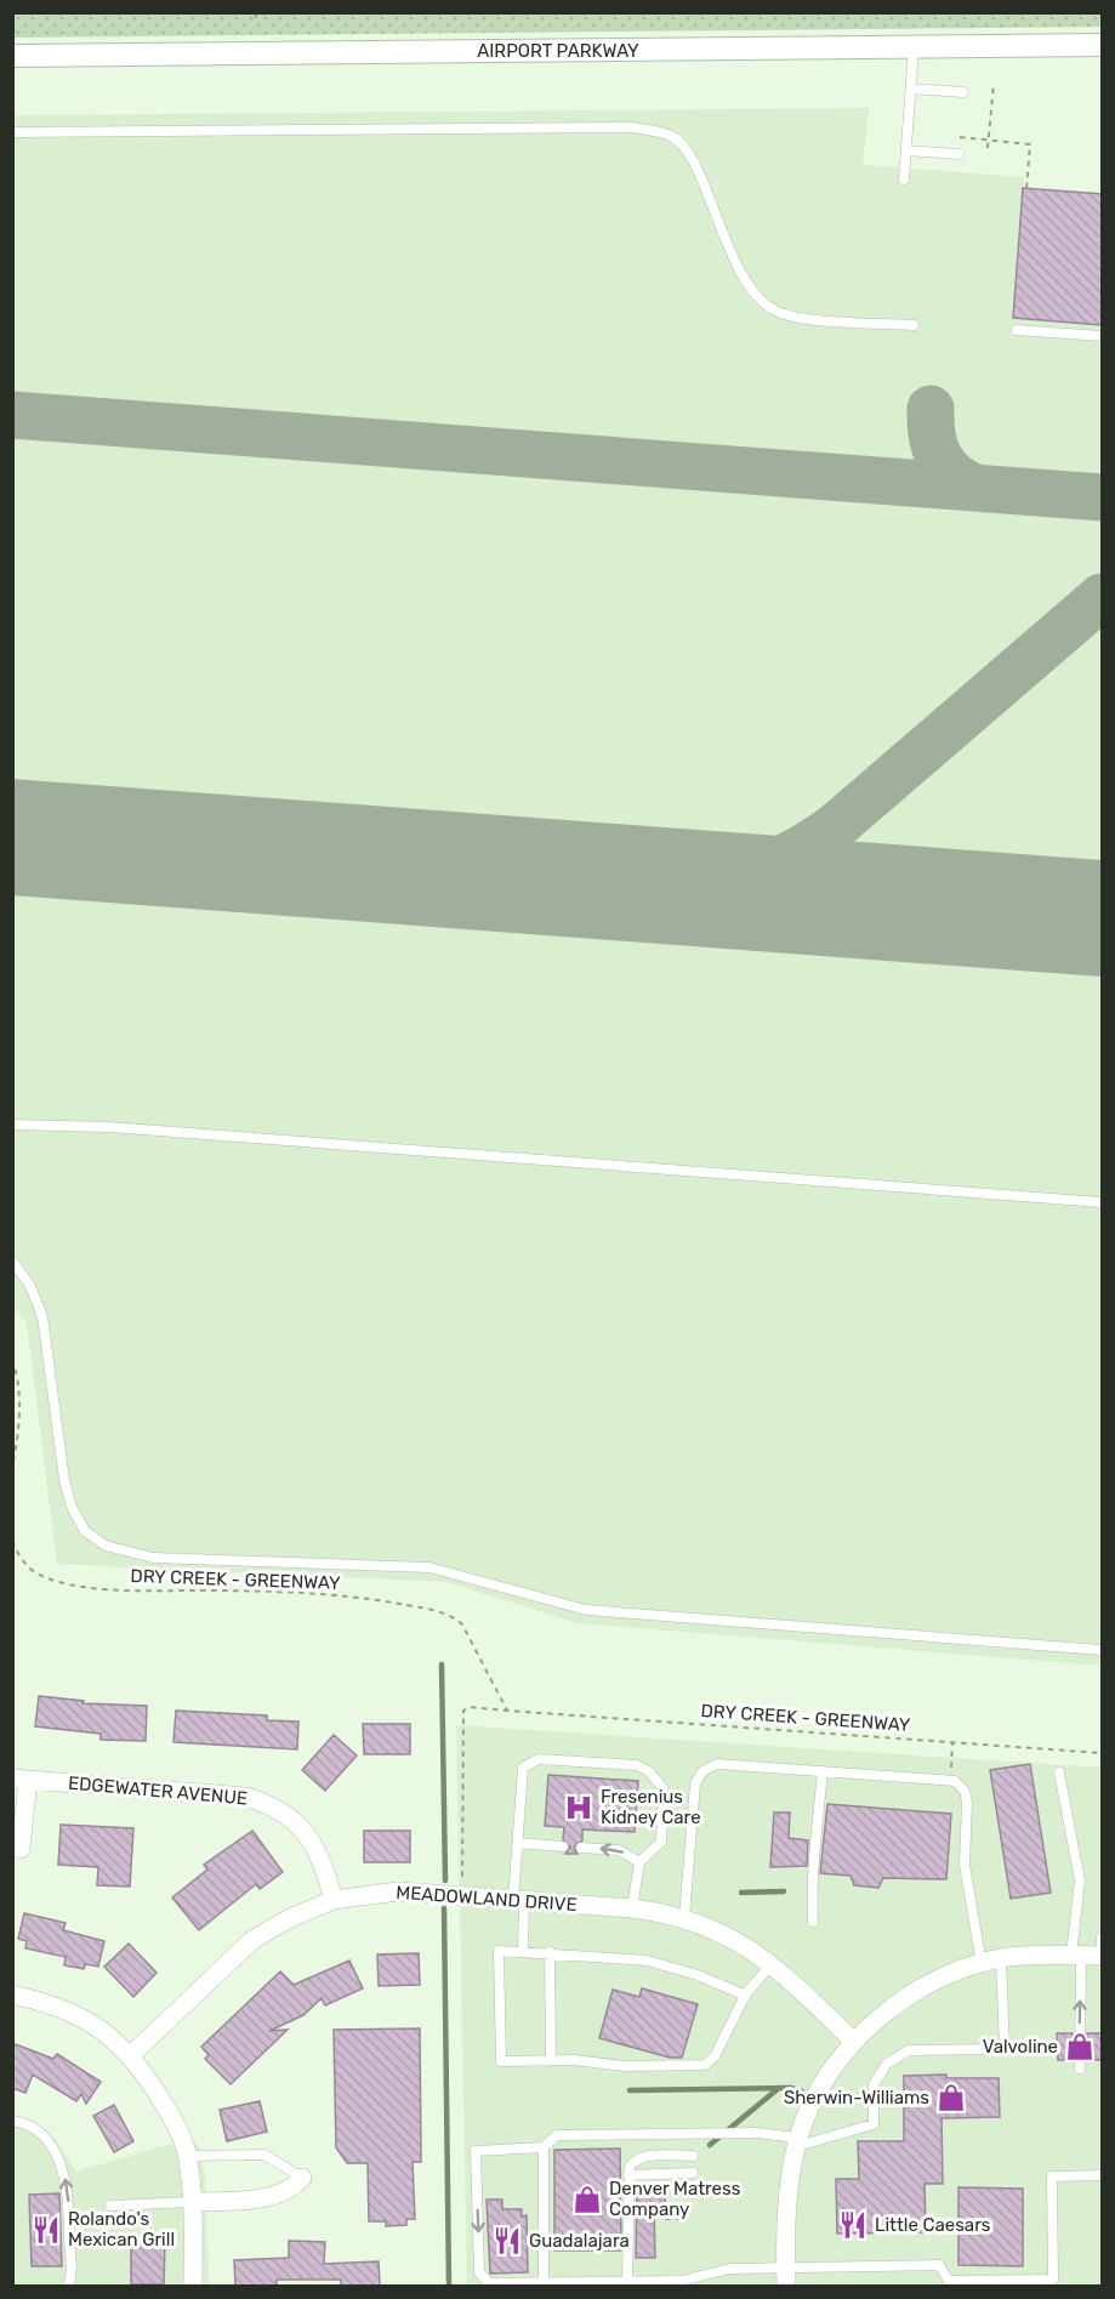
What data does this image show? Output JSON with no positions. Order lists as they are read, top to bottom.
{
  "streets": {
    "street": ["AIRPORT PARKWAY", "EDGEWATER AVENUE", "MEADOWLAND DRIVE"],
    "path": ["DRY CREEK - GREENWAY"]
  },
  "crossings": [
    ["EDGEWATER AVENUE", "MEADOWLAND DRIVE"]
  ],
  "places": {
    "hospital": ["Fresenius Kidney Care"],
    "shop": ["Valvoline", "Sherwin-Williams", "Denver Matress Company"],
    "restaurant": ["Little Caesars", "Rolando's Mexican Grill", "Guadalajara"]
  }
}
